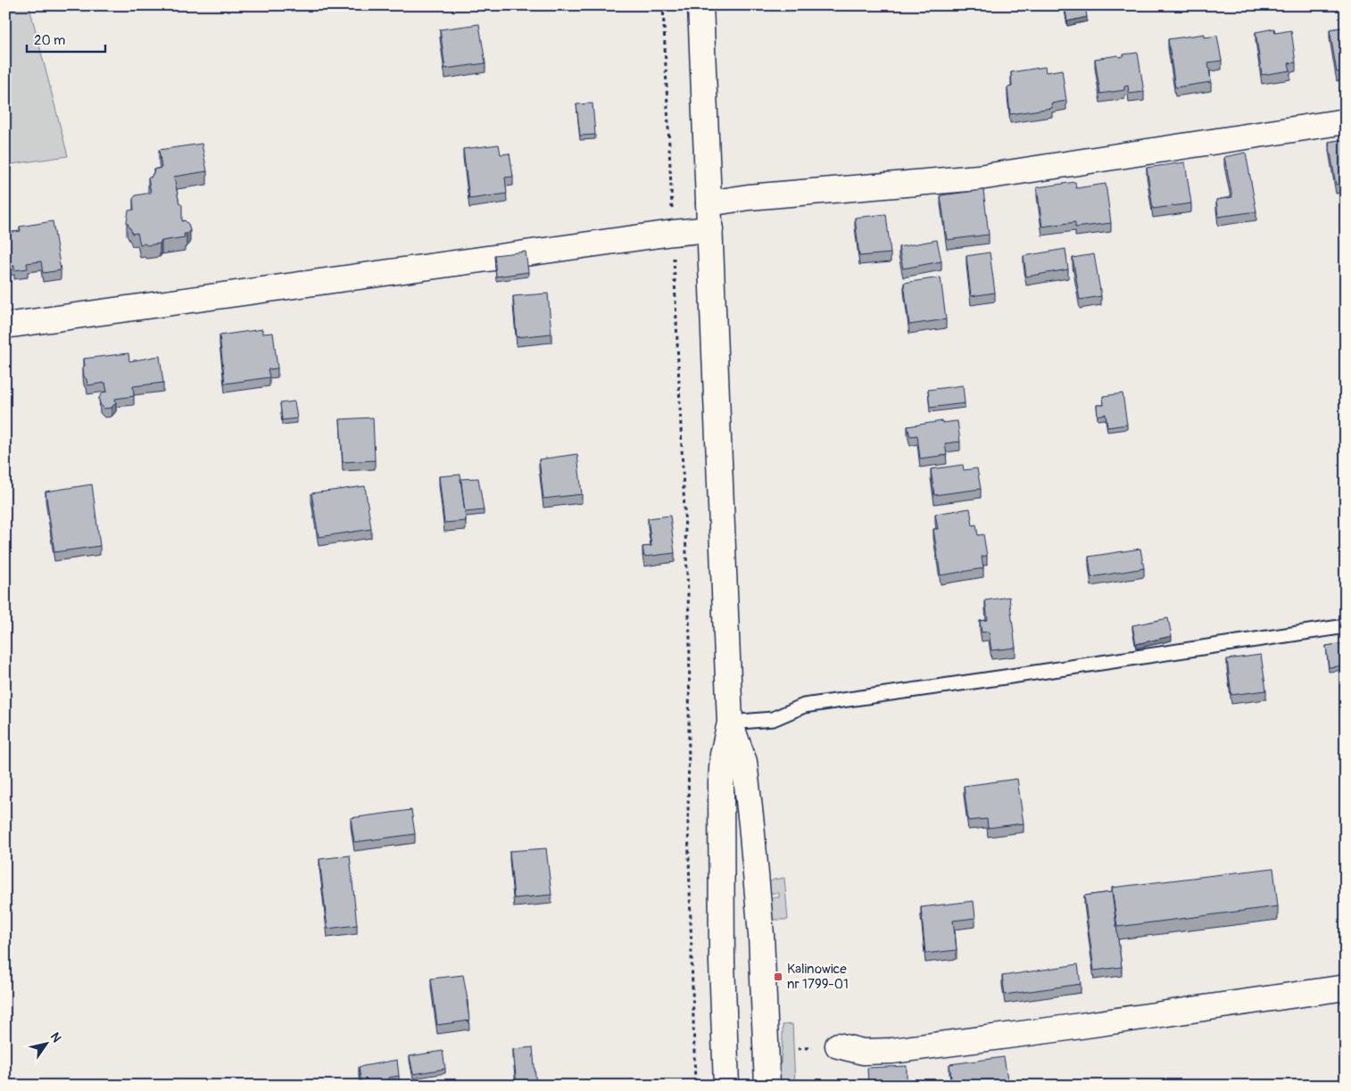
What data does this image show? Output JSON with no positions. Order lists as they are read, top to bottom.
{
  "places": {
    "transit": ["Kalinowice nr 1799-01"]
  },
  "scale_bar": "20 m",
  "north": "top right"
}
